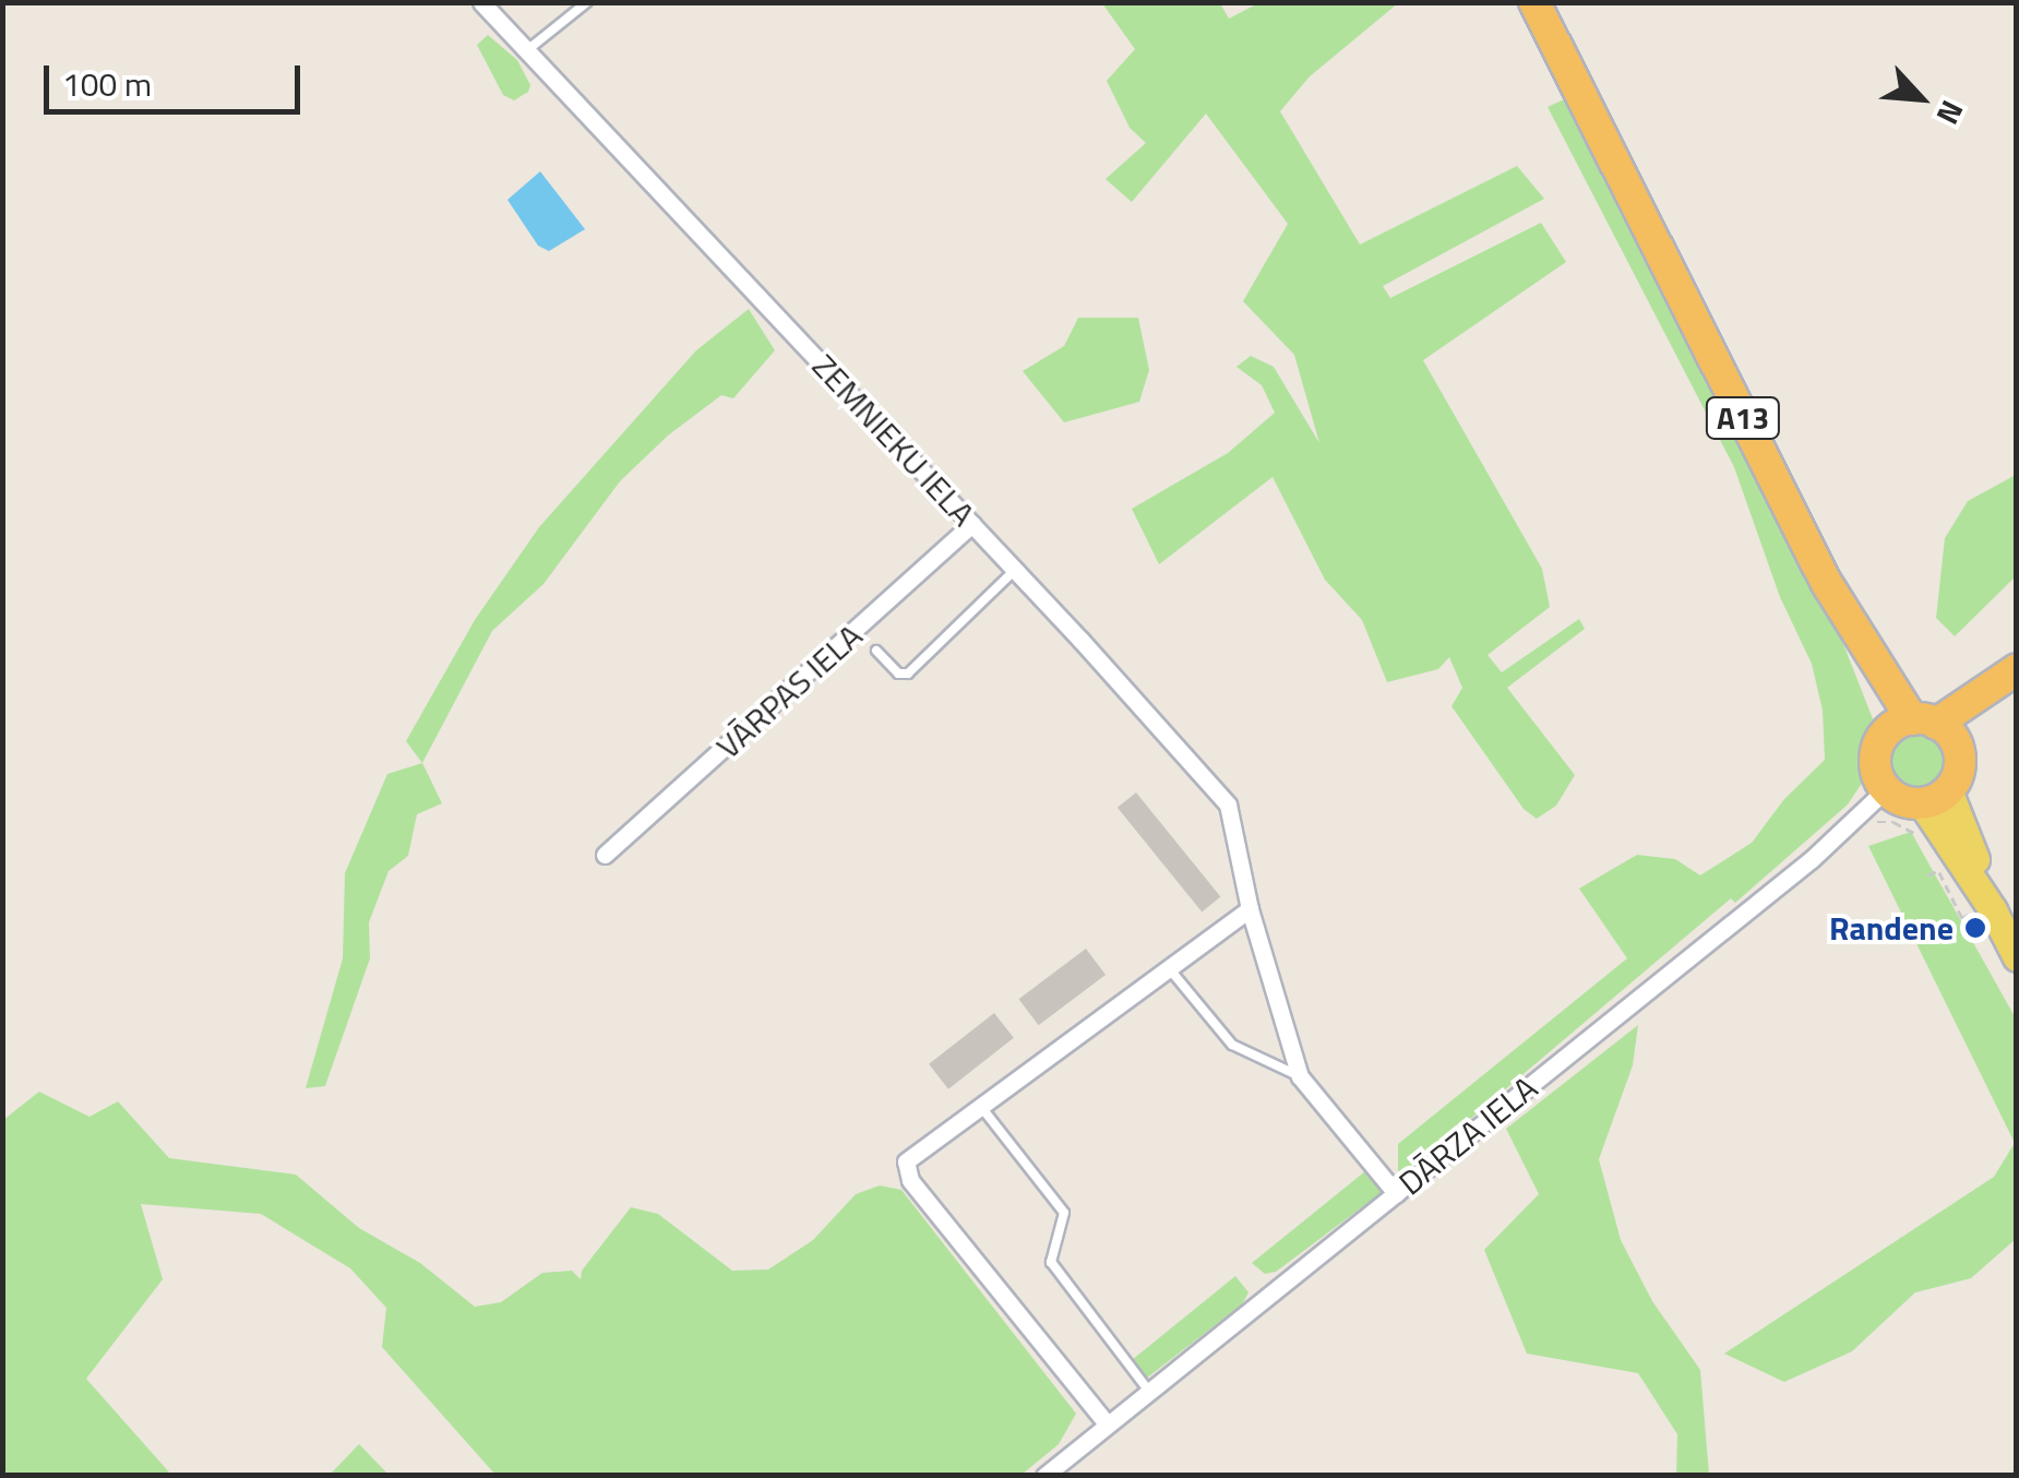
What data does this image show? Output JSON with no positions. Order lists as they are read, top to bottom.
{
  "streets": {
    "highway": ["A13"],
    "street": ["ZEMNIEKU IELA", "VĀRPAS IELA", "DĀRZA IELA"]
  },
  "crossings": [
    ["A13", "DĀRZA IELA"],
    ["ZEMNIEKU IELA", "VĀRPAS IELA"]
  ],
  "places": ["Randene"],
  "scale_bar": "100 m",
  "north": "bottom right"
}
